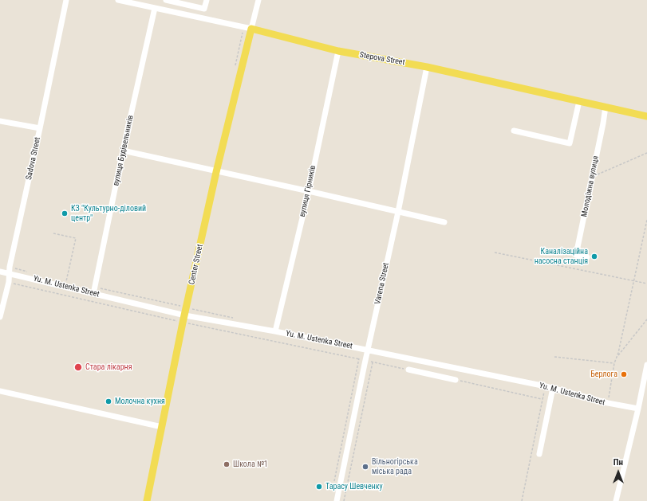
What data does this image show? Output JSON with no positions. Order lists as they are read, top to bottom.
{
  "streets": {
    "main road": ["Stepova Street", "Center Street"],
    "street": [
      "вулиця Будівельників",
      "Sadova Street",
      "Молодіжна вулиця",
      "вулиця Гірників",
      "Varena Street",
      "Yu. M. Ustenka Street"
    ]
  },
  "crossings": [
    ["Stepova Street", "вулиця Будівельників"],
    ["Stepova Street", "Молодіжна вулиця"],
    ["Stepova Street", "вулиця Гірників"],
    ["Stepova Street", "Center Street"],
    ["Stepova Street", "Varena Street"],
    ["вулиця Будівельників", "Yu. M. Ustenka Street"],
    ["Sadova Street", "Yu. M. Ustenka Street"],
    ["вулиця Гірників", "Yu. M. Ustenka Street"],
    ["Center Street", "Yu. M. Ustenka Street"],
    ["Varena Street", "Yu. M. Ustenka Street"]
  ],
  "places": [
    "КЗ \"Культурно-діловий центр\"",
    "Каналізаційна насосна станція",
    "Стара лікарня",
    "Берлога",
    "Молочна кухня",
    "Школа №1",
    "Вільногірська міська рада",
    "Тарасу Шевченку"
  ],
  "north": "top"
}
